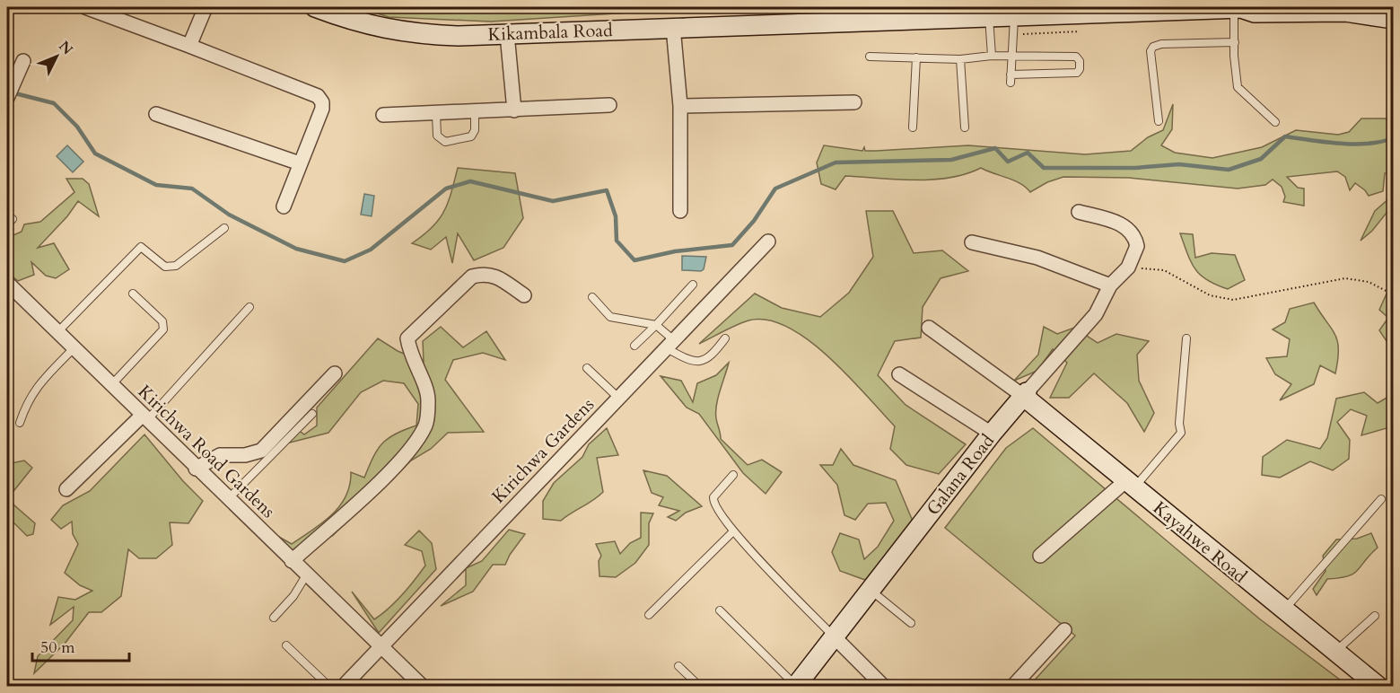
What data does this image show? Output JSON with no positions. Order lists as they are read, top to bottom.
{
  "streets": {
    "main road": ["Kikambala Road", "Galana Road", "Kayahwe Road"],
    "street": ["Kirichwa Gardens", "Kirichwa Road Gardens"]
  },
  "crossings": [
    ["Kirichwa Gardens", "Kirichwa Road Gardens"],
    ["Galana Road", "Kayahwe Road"]
  ],
  "scale_bar": "50 m",
  "north": "top right"
}
